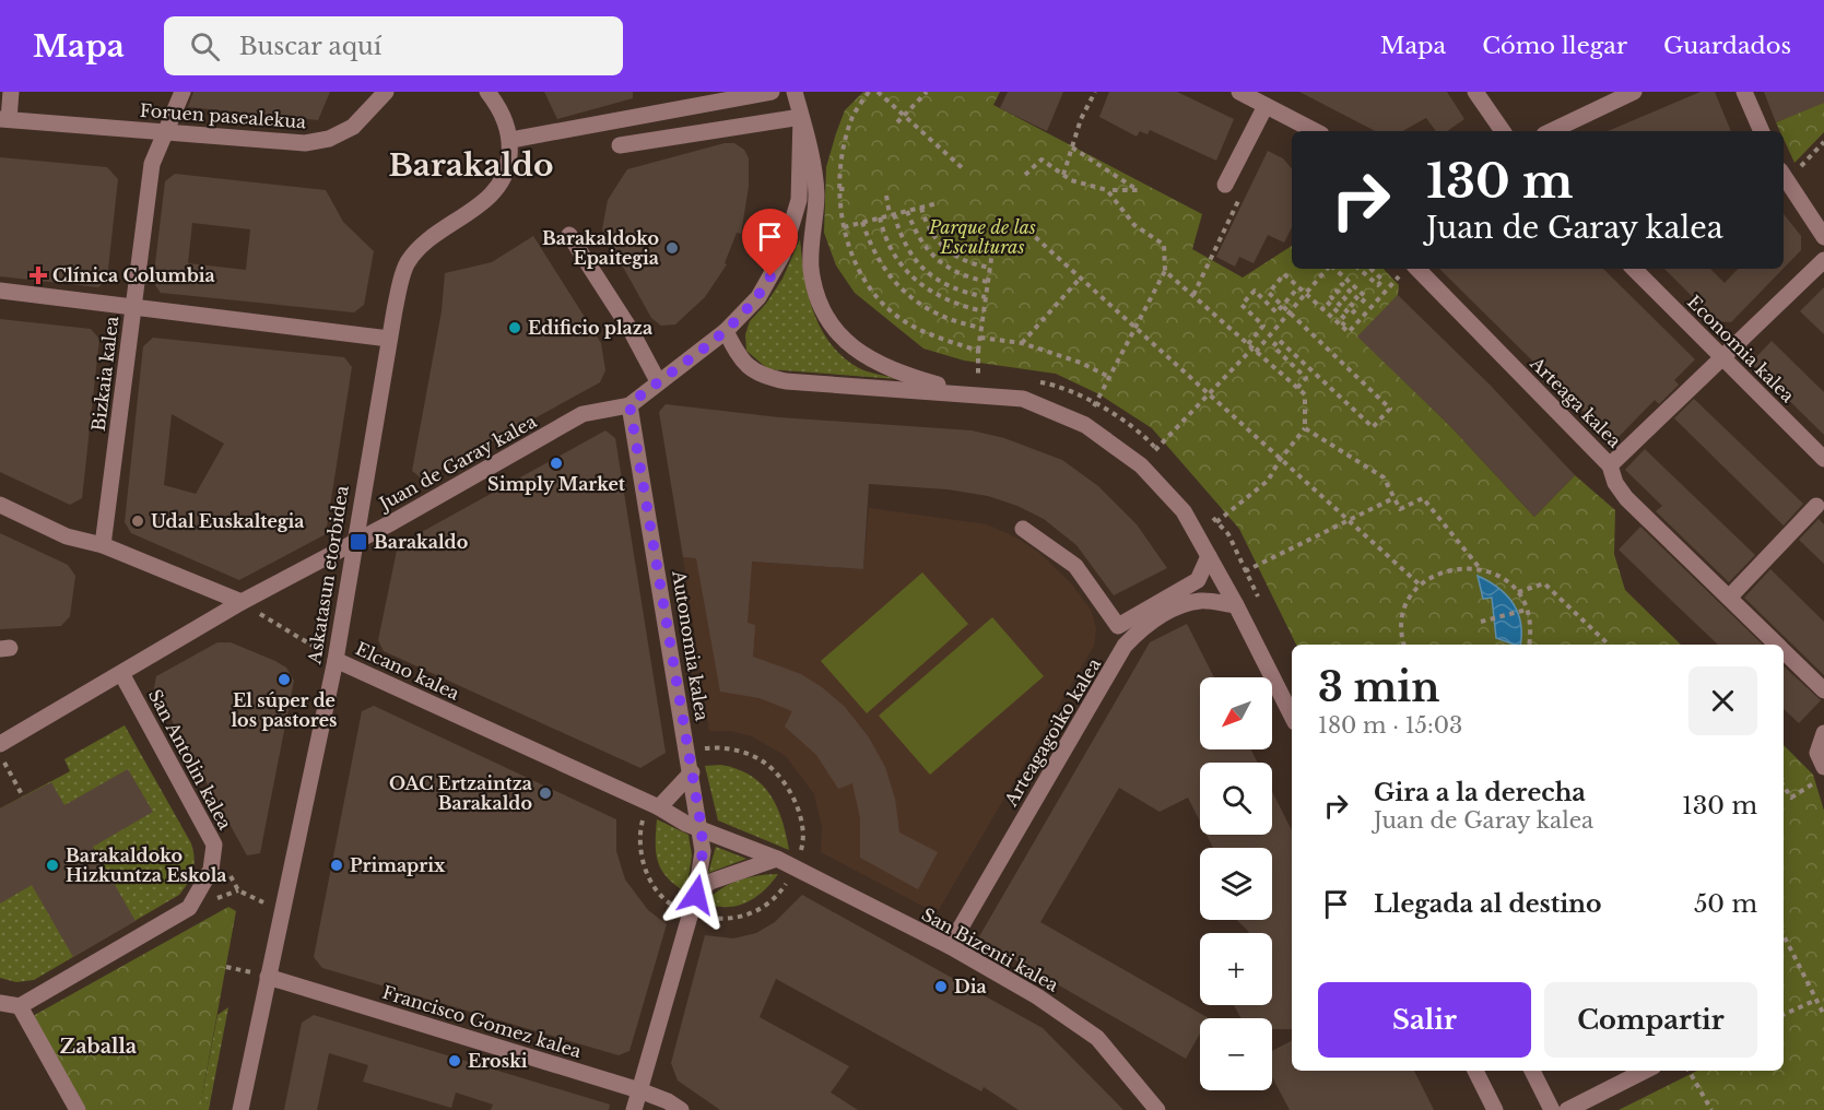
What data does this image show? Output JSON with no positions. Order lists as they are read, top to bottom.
{
  "streets": {
    "street": [
      "Foruen pasealekua",
      "Economia kalea",
      "Bizkaia kalea",
      "Arteaga kalea",
      "Juan de Garay kalea",
      "Askatasun etorbidea",
      "Autonomia kalea",
      "Elcano kalea",
      "Arteagagoiko kalea",
      "San Antolin kalea",
      "San Bizenti kalea",
      "Francisco Gomez kalea"
    ]
  },
  "crossings": [
    ["Foruen pasealekua", "Bizkaia kalea"],
    ["Juan de Garay kalea", "Askatasun etorbidea"],
    ["Juan de Garay kalea", "Autonomia kalea"],
    ["Juan de Garay kalea", "Elcano kalea"],
    ["Juan de Garay kalea", "San Antolin kalea"],
    ["Askatasun etorbidea", "Elcano kalea"],
    ["Askatasun etorbidea", "San Antolin kalea"],
    ["Askatasun etorbidea", "Francisco Gomez kalea"],
    ["Autonomia kalea", "Elcano kalea"],
    ["Autonomia kalea", "Francisco Gomez kalea"],
    ["Elcano kalea", "San Bizenti kalea"],
    ["Arteagagoiko kalea", "San Bizenti kalea"]
  ],
  "districts": ["Barakaldo", "Zaballa"],
  "parks": ["Parque de las Esculturas"],
  "places": {
    "other": [
      "Barakaldoko Epaitegia",
      "Edificio plaza",
      "Simply Market",
      "Udal Euskaltegia",
      "El súper de los pastores",
      "OAC Ertzaintza Barakaldo",
      "Barakaldoko Hizkuntza Eskola",
      "Primaprix",
      "Dia",
      "Eroski"
    ],
    "health": ["Clínica Columbia"],
    "transit": ["Barakaldo"]
  },
  "north": "bottom left",
  "page": {
    "header": "Mapa",
    "search": "Buscar aquí",
    "nav": ["Mapa", "Cómo llegar", "Guardados"],
    "turn": ["130 m", "Juan de Garay kalea"],
    "heading": ["3 min", "180 m · 15:03"],
    "map_buttons": ["+", "−"],
    "list": [
      {
        "name": "Gira a la derecha",
        "note": "Juan de Garay kalea",
        "value": "130 m"
      },
      {
        "name": "Llegada al destino",
        "value": "50 m"
      }
    ],
    "buttons": ["Salir", "Compartir"]
  }
}
